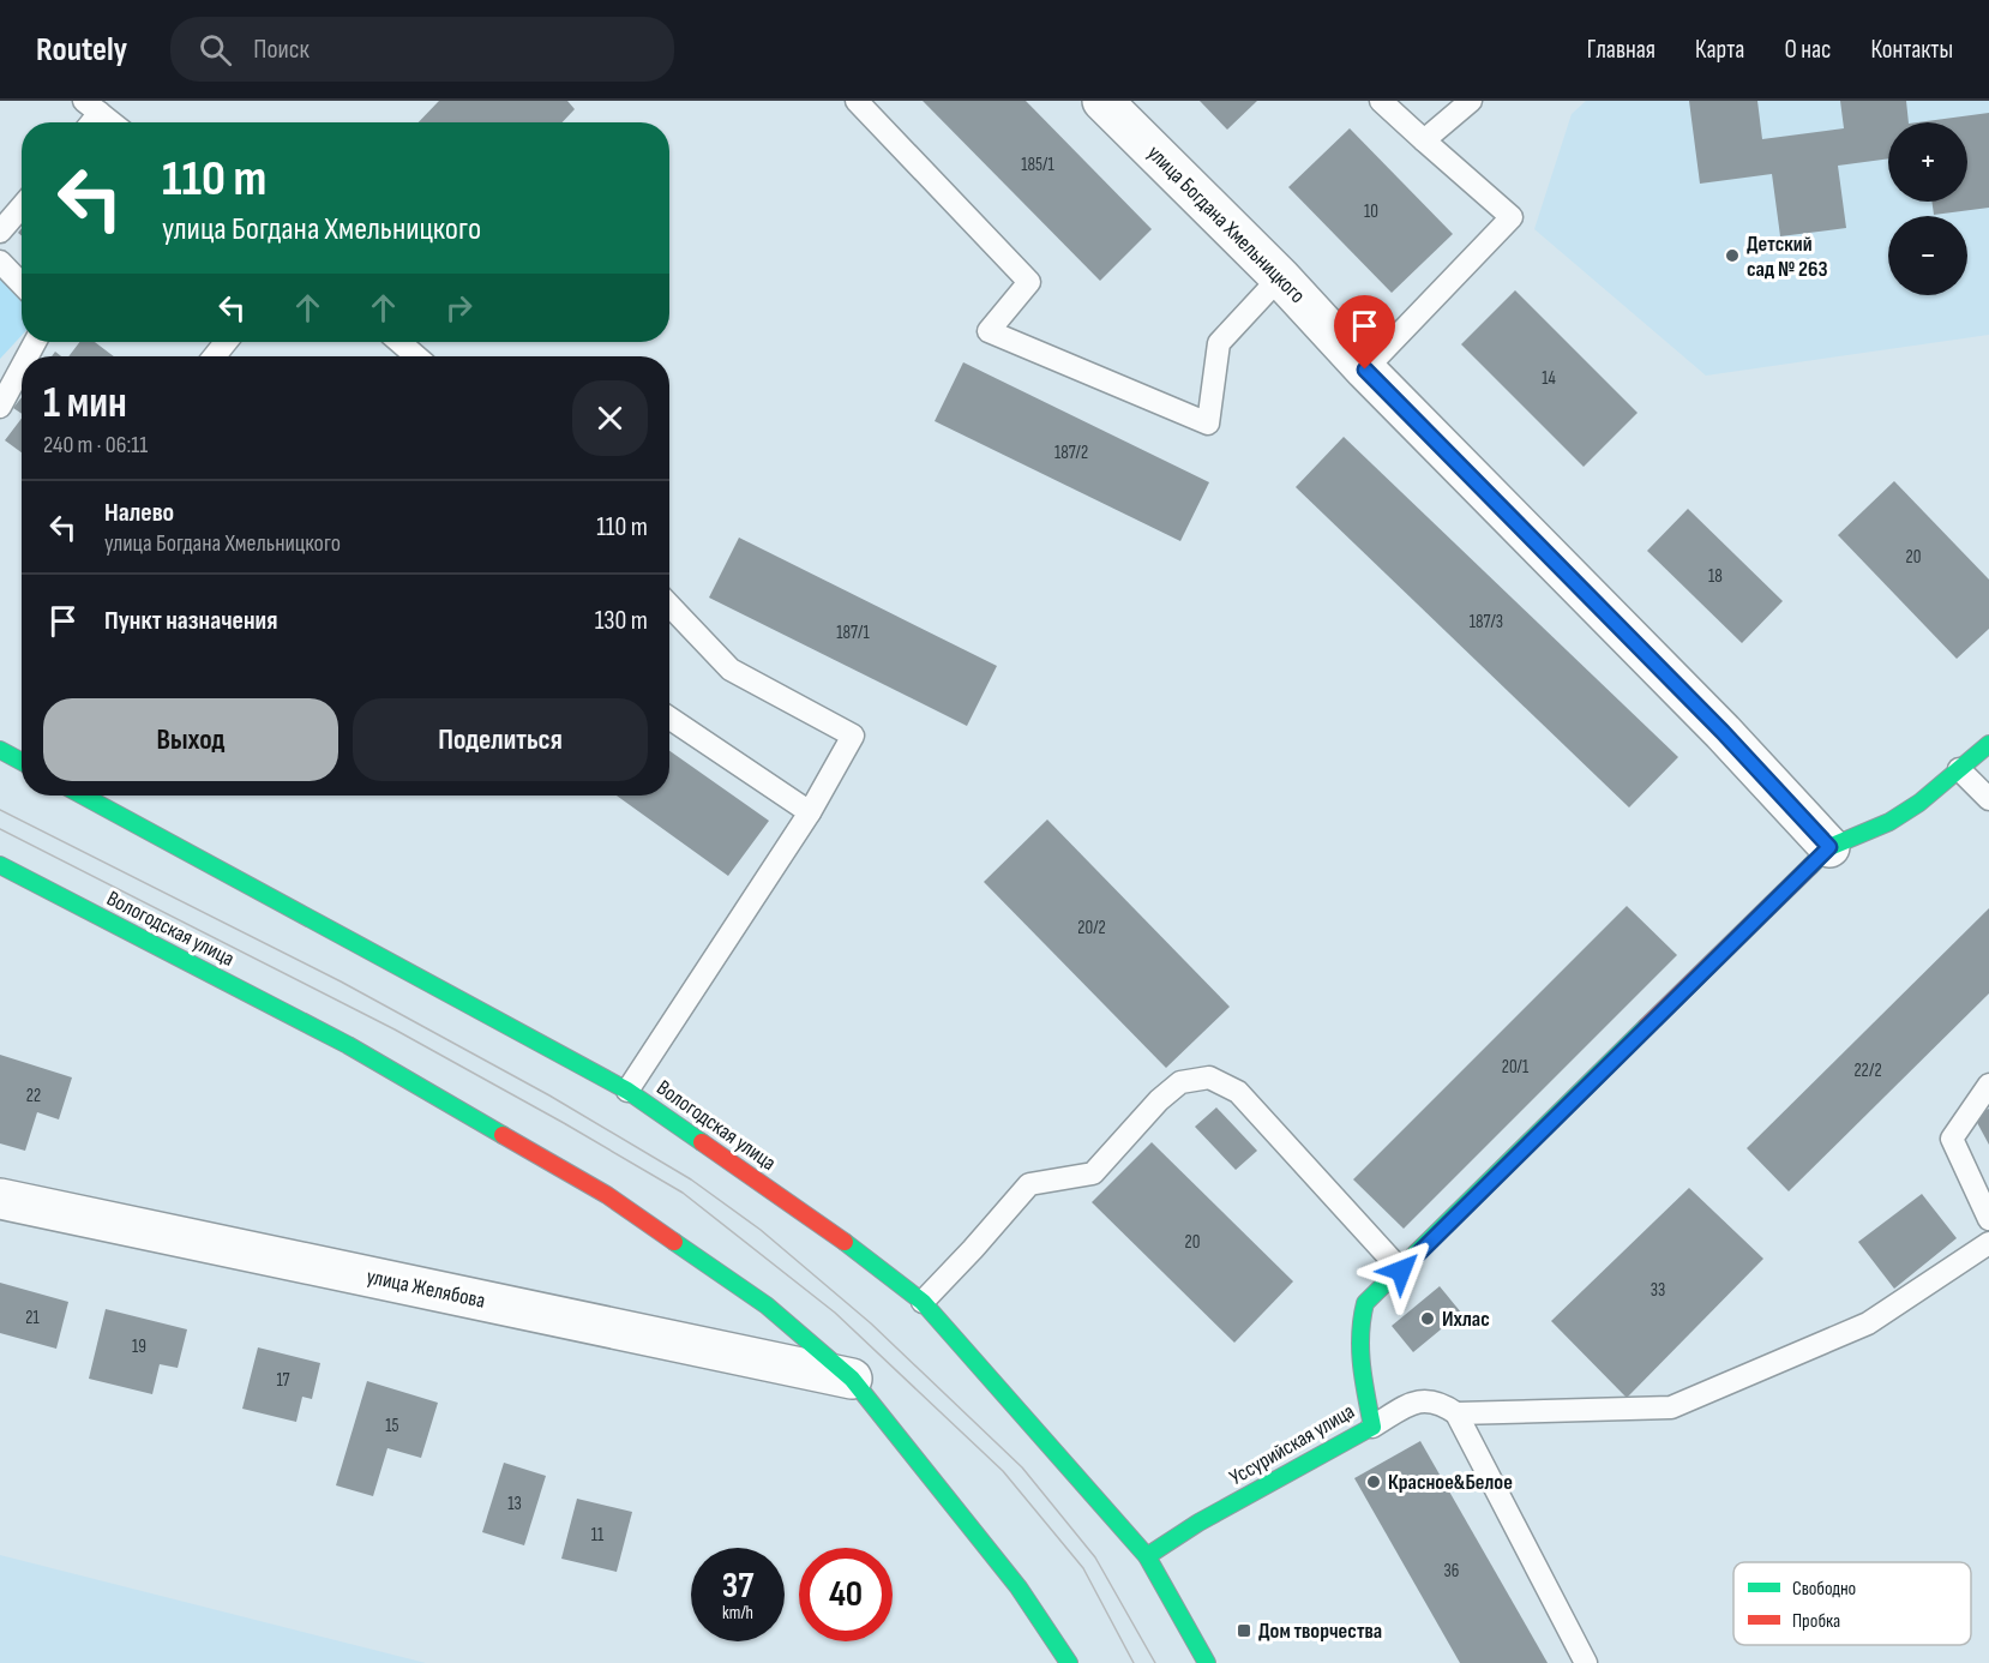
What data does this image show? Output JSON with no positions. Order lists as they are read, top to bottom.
{
  "streets": {
    "main road": ["Вологодская улица", "Уссурийская улица"],
    "street": ["улица Богдана Хмельницкого", "улица Желябова"]
  },
  "crossings": [
    ["улица Богдана Хмельницкого", "Уссурийская улица"],
    ["Вологодская улица", "улица Желябова"],
    ["Вологодская улица", "Уссурийская улица"]
  ],
  "places": {
    "other": ["Детский сад № 263", "Ихлас", "Красное&Белое"],
    "transit": ["Дом творчества"]
  },
  "house_numbers": [
    "185/1",
    "10",
    "14",
    "187/2",
    "20",
    "18",
    "187/3",
    "187/1",
    "20/2",
    "20/1",
    "22/2",
    "22",
    "20",
    "33",
    "21",
    "19",
    "17",
    "15",
    "13",
    "11",
    "36"
  ],
  "legend": ["Свободно", "Пробка"],
  "page": {
    "header": "Routely",
    "search": "Поиск",
    "nav": [
      "Главная",
      "Карта",
      "О нас",
      "Контакты"
    ],
    "map_buttons": ["+", "−"],
    "turn": ["110 m", "улица Богдана Хмельницкого"],
    "heading": ["1 мин", "240 m · 06:11"],
    "list": [
      {
        "name": "Налево",
        "note": "улица Богдана Хмельницкого",
        "value": "110 m"
      },
      {
        "name": "Пункт назначения",
        "value": "130 m"
      }
    ],
    "buttons": ["Выход", "Поделиться"],
    "speed": "37 km/h",
    "limit": "40"
  }
}
